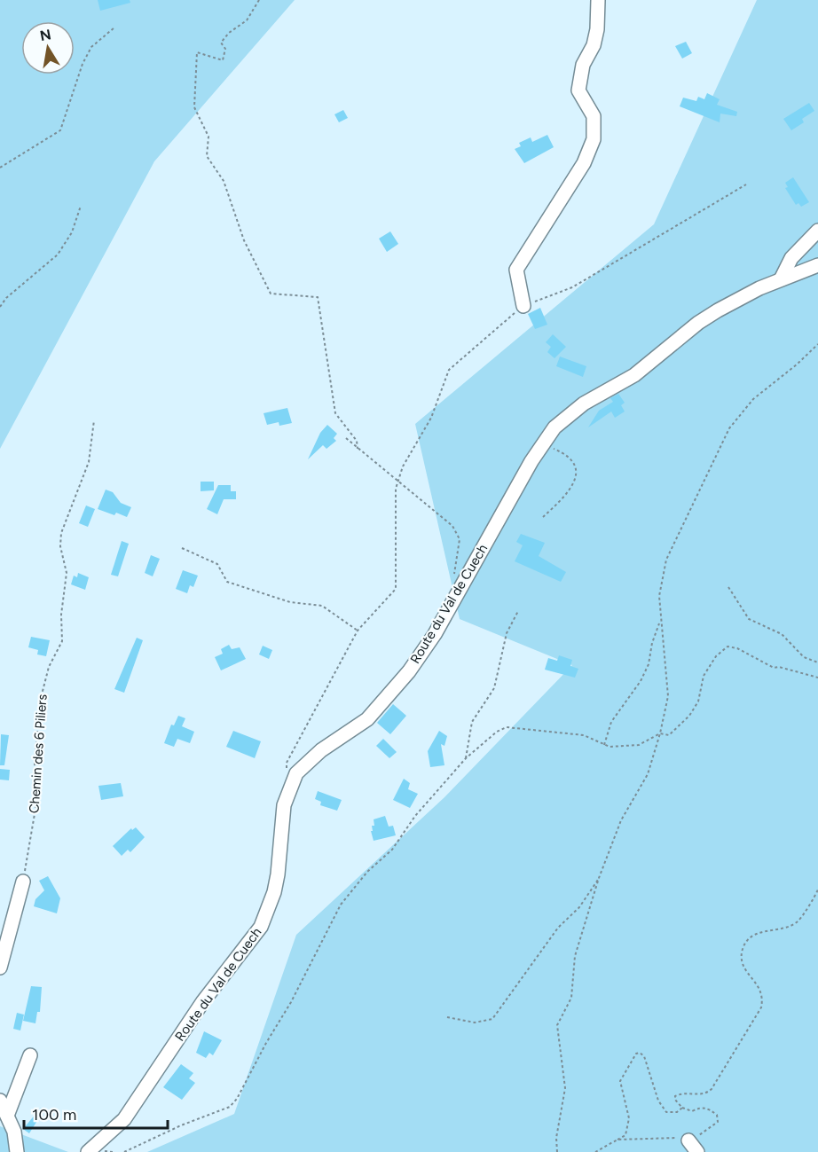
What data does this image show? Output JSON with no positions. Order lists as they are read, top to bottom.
{
  "streets": {
    "street": ["Route du Val de Cuech"],
    "path": ["Chemin des 6 Piliers"]
  },
  "scale_bar": "100 m",
  "north": "top"
}
